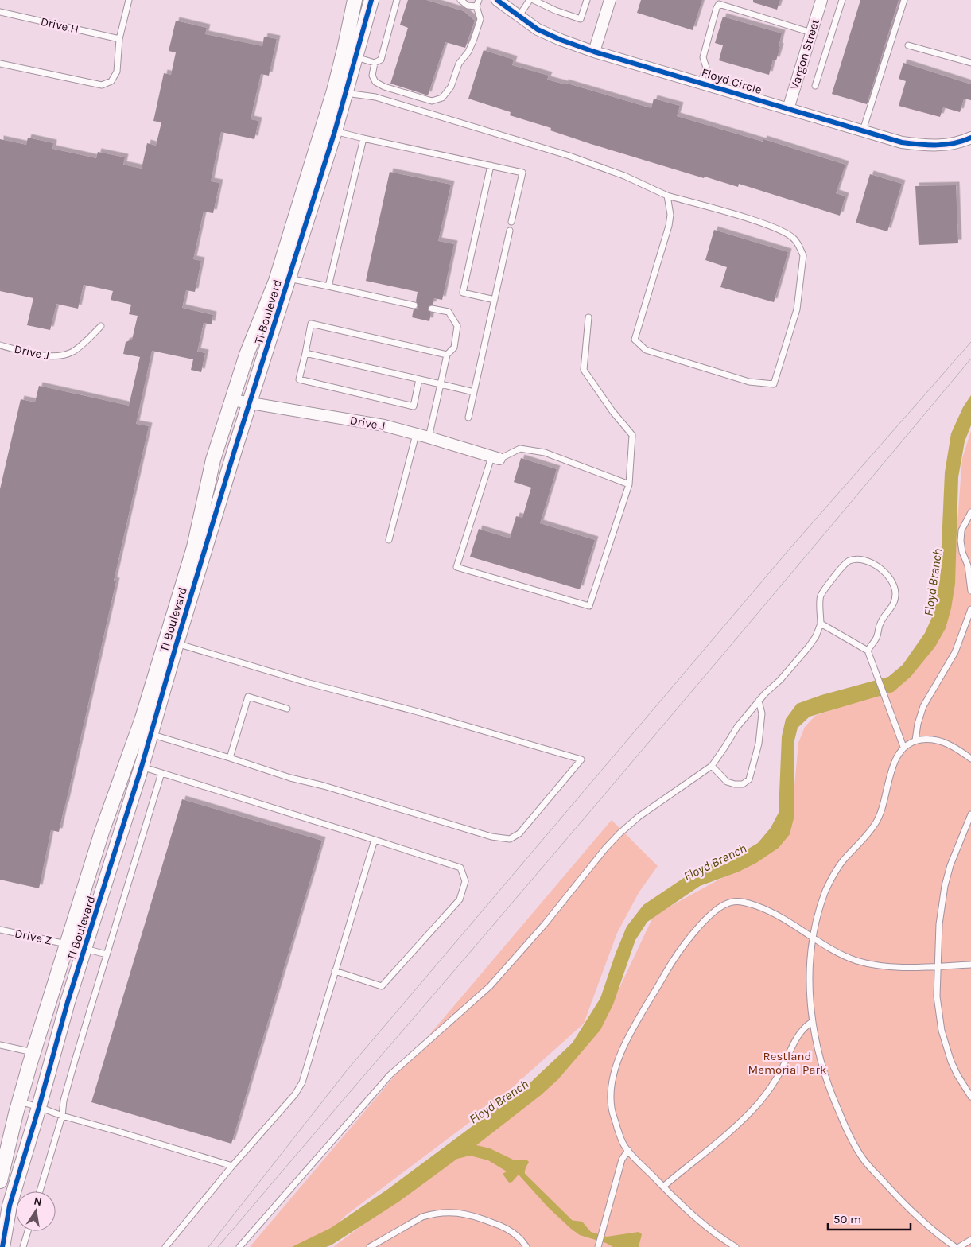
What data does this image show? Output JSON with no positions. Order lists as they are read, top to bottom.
{
  "streets": {
    "street": [
      "Vargon Street",
      "Floyd Circle",
      "TI Boulevard",
      "Drive J"
    ],
    "lane": ["Drive H", "Drive Z"]
  },
  "crossings": [
    ["Vargon Street", "Floyd Circle"],
    ["TI Boulevard", "Drive J"],
    ["TI Boulevard", "Drive Z"]
  ],
  "water": ["Floyd Branch"],
  "parks": ["Restland Memorial Park"],
  "scale_bar": "50 m",
  "north": "top"
}
